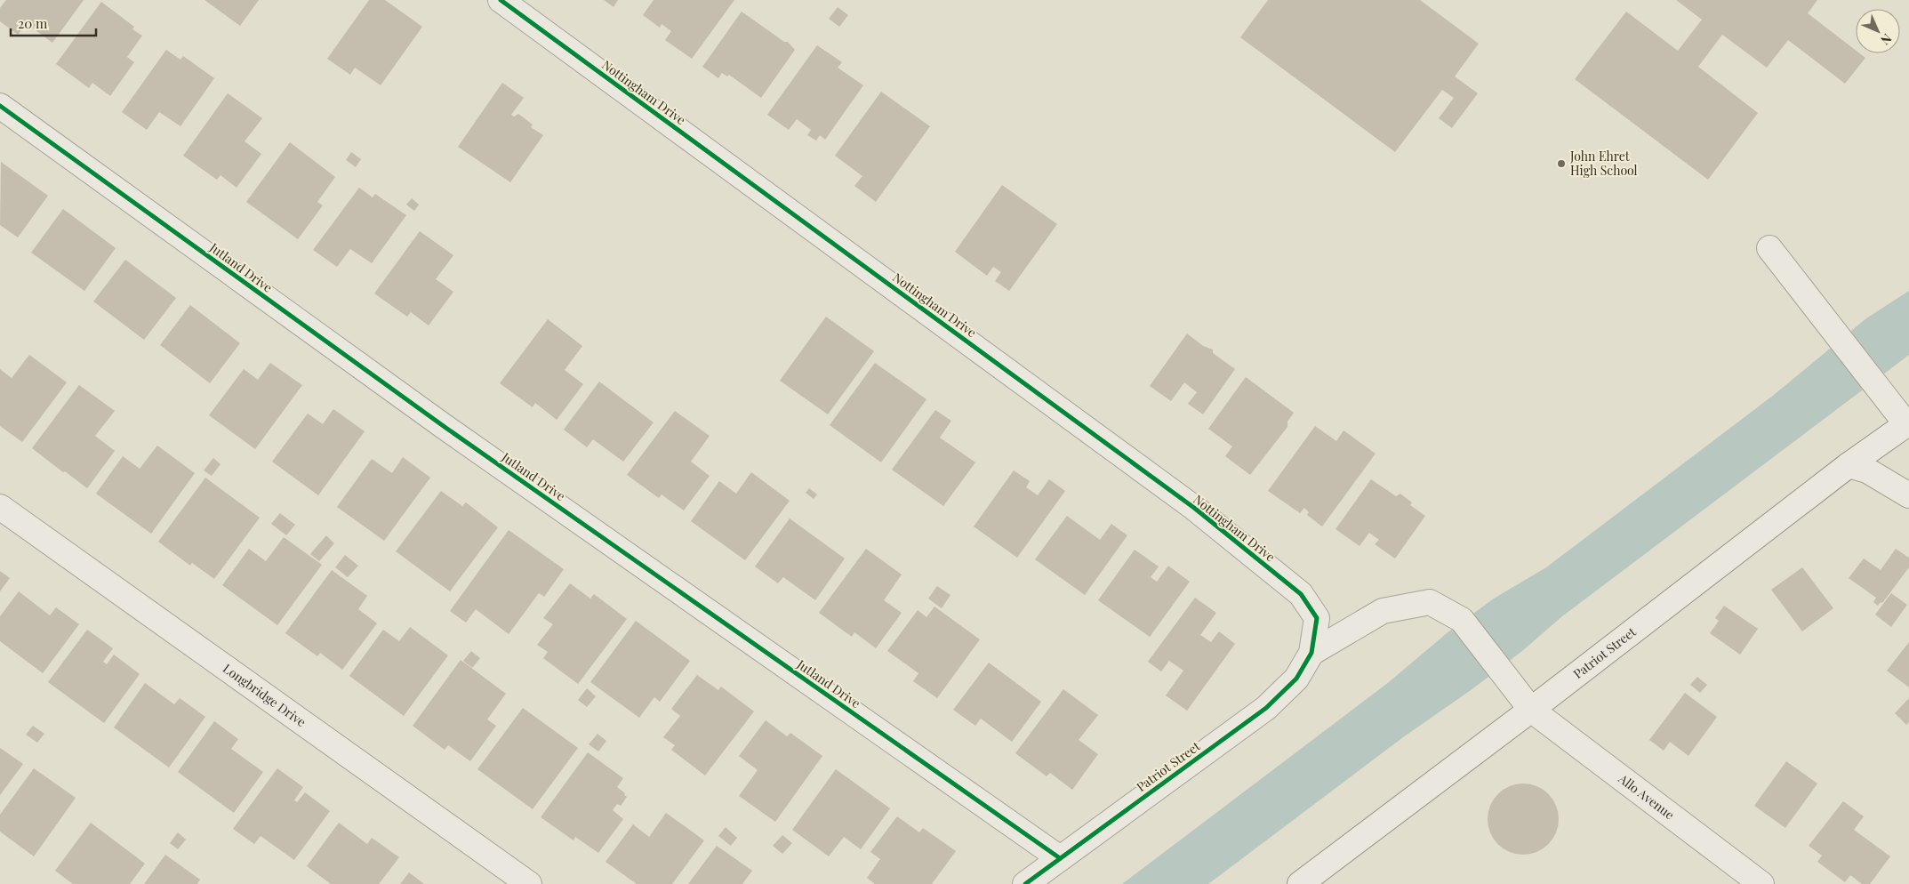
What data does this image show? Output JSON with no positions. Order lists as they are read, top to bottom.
{
  "streets": {
    "street": [
      "Nottingham Drive",
      "Jutland Drive",
      "Patriot Street",
      "Longbridge Drive",
      "Allo Avenue"
    ]
  },
  "crossings": [
    ["Nottingham Drive", "Patriot Street"],
    ["Nottingham Drive", "Allo Avenue"],
    ["Jutland Drive", "Patriot Street"],
    ["Patriot Street", "Allo Avenue"]
  ],
  "places": ["John Ehret High School"],
  "scale_bar": "20 m",
  "north": "bottom right"
}
